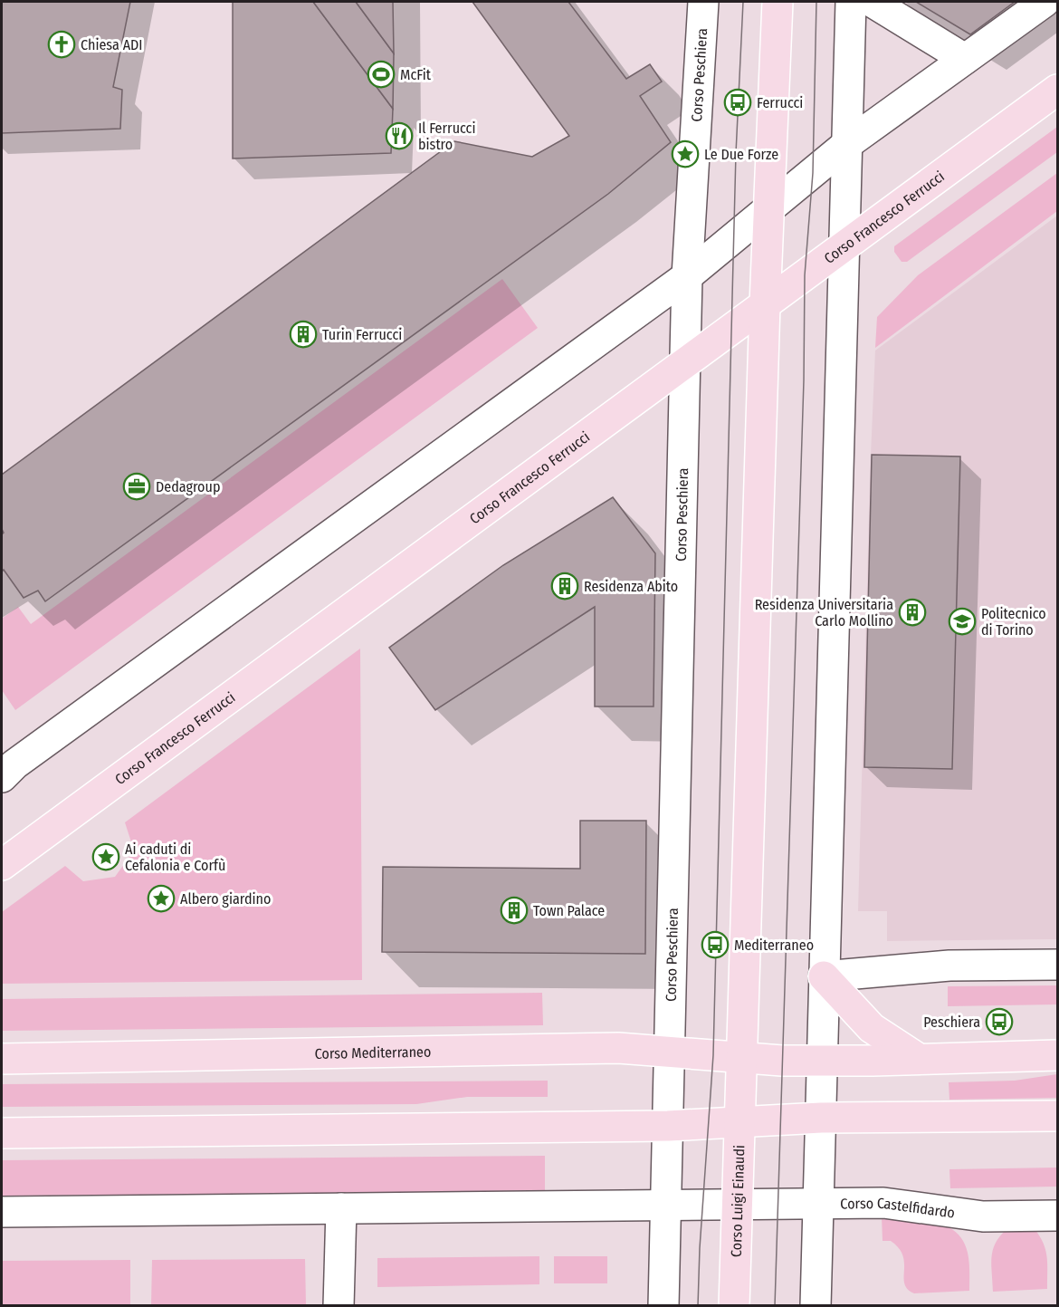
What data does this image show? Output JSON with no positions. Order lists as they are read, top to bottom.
{
  "streets": {
    "main road": ["Corso Francesco Ferrucci", "Corso Mediterraneo", "Corso Luigi Einaudi"],
    "street": ["Corso Peschiera", "Corso Castelfidardo"]
  },
  "crossings": [
    ["Corso Peschiera", "Corso Francesco Ferrucci"],
    ["Corso Peschiera", "Corso Mediterraneo"],
    ["Corso Luigi Einaudi", "Corso Castelfidardo"]
  ],
  "places": {
    "church": ["Chiesa ADI"],
    "sports": ["McFit"],
    "bus stop": ["Ferrucci", "Mediterraneo", "Peschiera"],
    "restaurant": ["Il Ferrucci bistro"],
    "place": ["Le Due Forze", "Ai caduti di Cefalonia e Corfù", "Albero giardino"],
    "building": [
      "Turin Ferrucci",
      "Residenza Abito",
      "Residenza Universitaria Carlo Mollino",
      "Town Palace"
    ],
    "office": ["Dedagroup"],
    "school or university": ["Politecnico di Torino"]
  }
}
